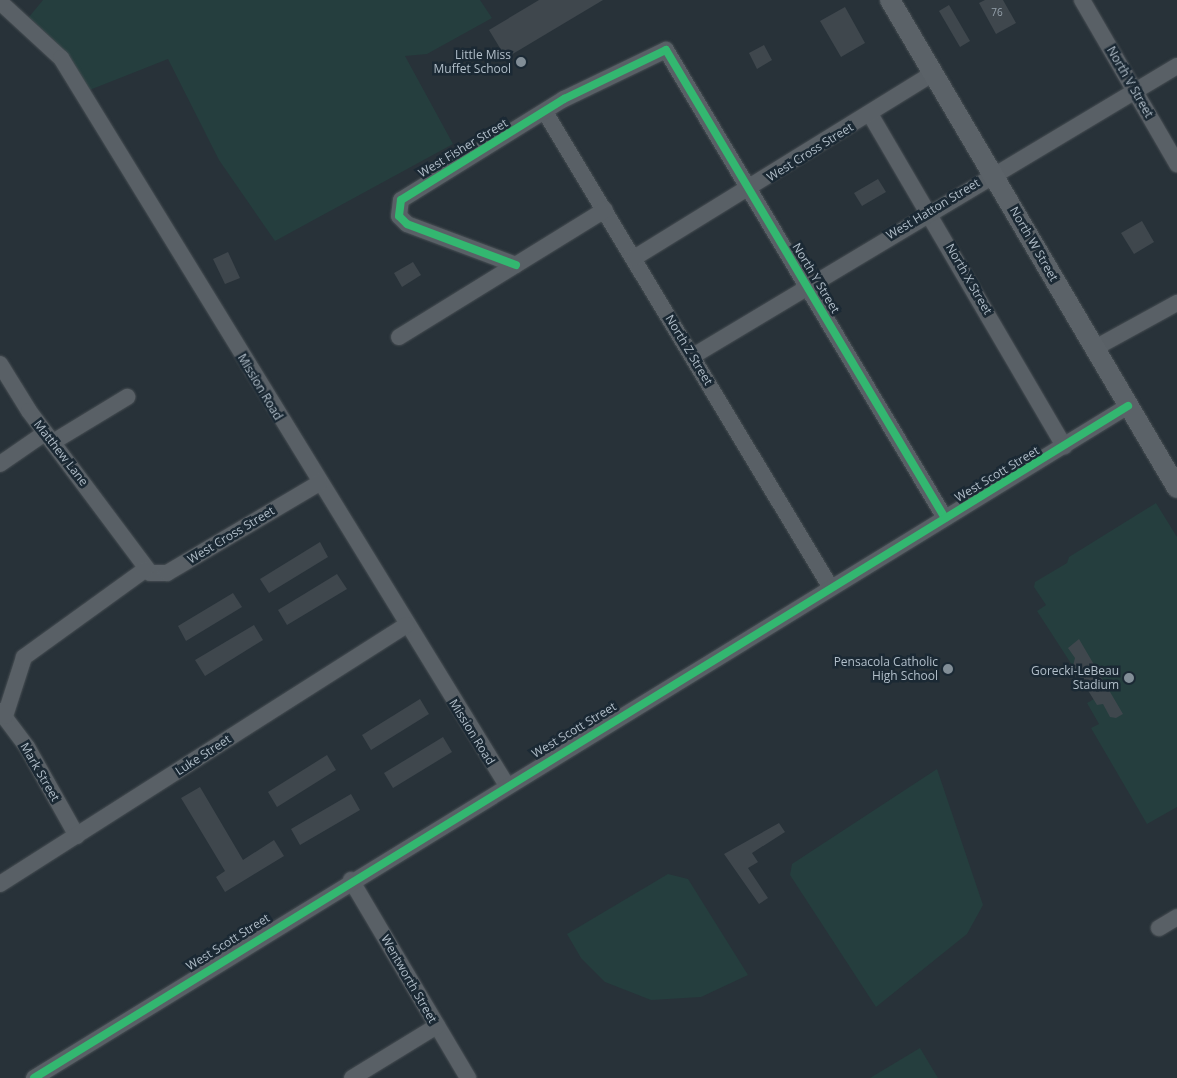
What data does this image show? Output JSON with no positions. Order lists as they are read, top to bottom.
{
  "streets": {
    "main road": ["North W Street"],
    "street": [
      "North V Street",
      "West Fisher Street",
      "West Cross Street",
      "West Hatton Street",
      "North Y Street",
      "North X Street",
      "North Z Street",
      "Mission Road",
      "Matthew Lane",
      "West Scott Street",
      "Luke Street",
      "Mark Street",
      "Wentworth Street"
    ]
  },
  "crossings": [
    ["North V Street", "West Hatton Street"],
    ["West Fisher Street", "North Y Street"],
    ["West Fisher Street", "North Z Street"],
    ["West Cross Street", "North W Street"],
    ["West Cross Street", "North Y Street"],
    ["West Cross Street", "North X Street"],
    ["West Cross Street", "North Z Street"],
    ["West Cross Street", "Mission Road"],
    ["West Cross Street", "Matthew Lane"],
    ["West Hatton Street", "North W Street"],
    ["West Hatton Street", "North Y Street"],
    ["West Hatton Street", "North X Street"],
    ["West Hatton Street", "North Z Street"],
    ["North W Street", "West Scott Street"],
    ["North Y Street", "West Scott Street"],
    ["North X Street", "West Scott Street"],
    ["North Z Street", "West Scott Street"],
    ["Mission Road", "West Scott Street"],
    ["Mission Road", "Luke Street"],
    ["West Scott Street", "Wentworth Street"],
    ["Luke Street", "Mark Street"]
  ],
  "places": ["Little Miss Muffet School", "Pensacola Catholic High School", "Gorecki-LeBeau Stadium"],
  "house_numbers": ["76"]
}
